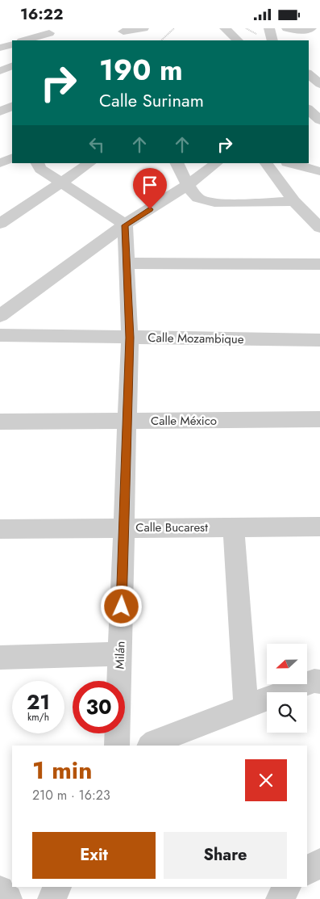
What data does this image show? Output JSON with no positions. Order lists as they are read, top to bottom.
{
  "streets": {
    "street": [
      "Calle Mozambique",
      "Calle México",
      "Calle Bucarest",
      "Milán"
    ]
  },
  "crossings": [
    ["Calle Mozambique", "Milán"],
    ["Calle México", "Milán"],
    ["Calle Bucarest", "Milán"]
  ],
  "north": "left",
  "page": {
    "status": "16:22",
    "turn": ["190 m", "Calle Surinam"],
    "speed": "21 km/h",
    "limit": "30",
    "heading": ["1 min", "210 m · 16:23"],
    "buttons": ["Exit", "Share"]
  }
}
